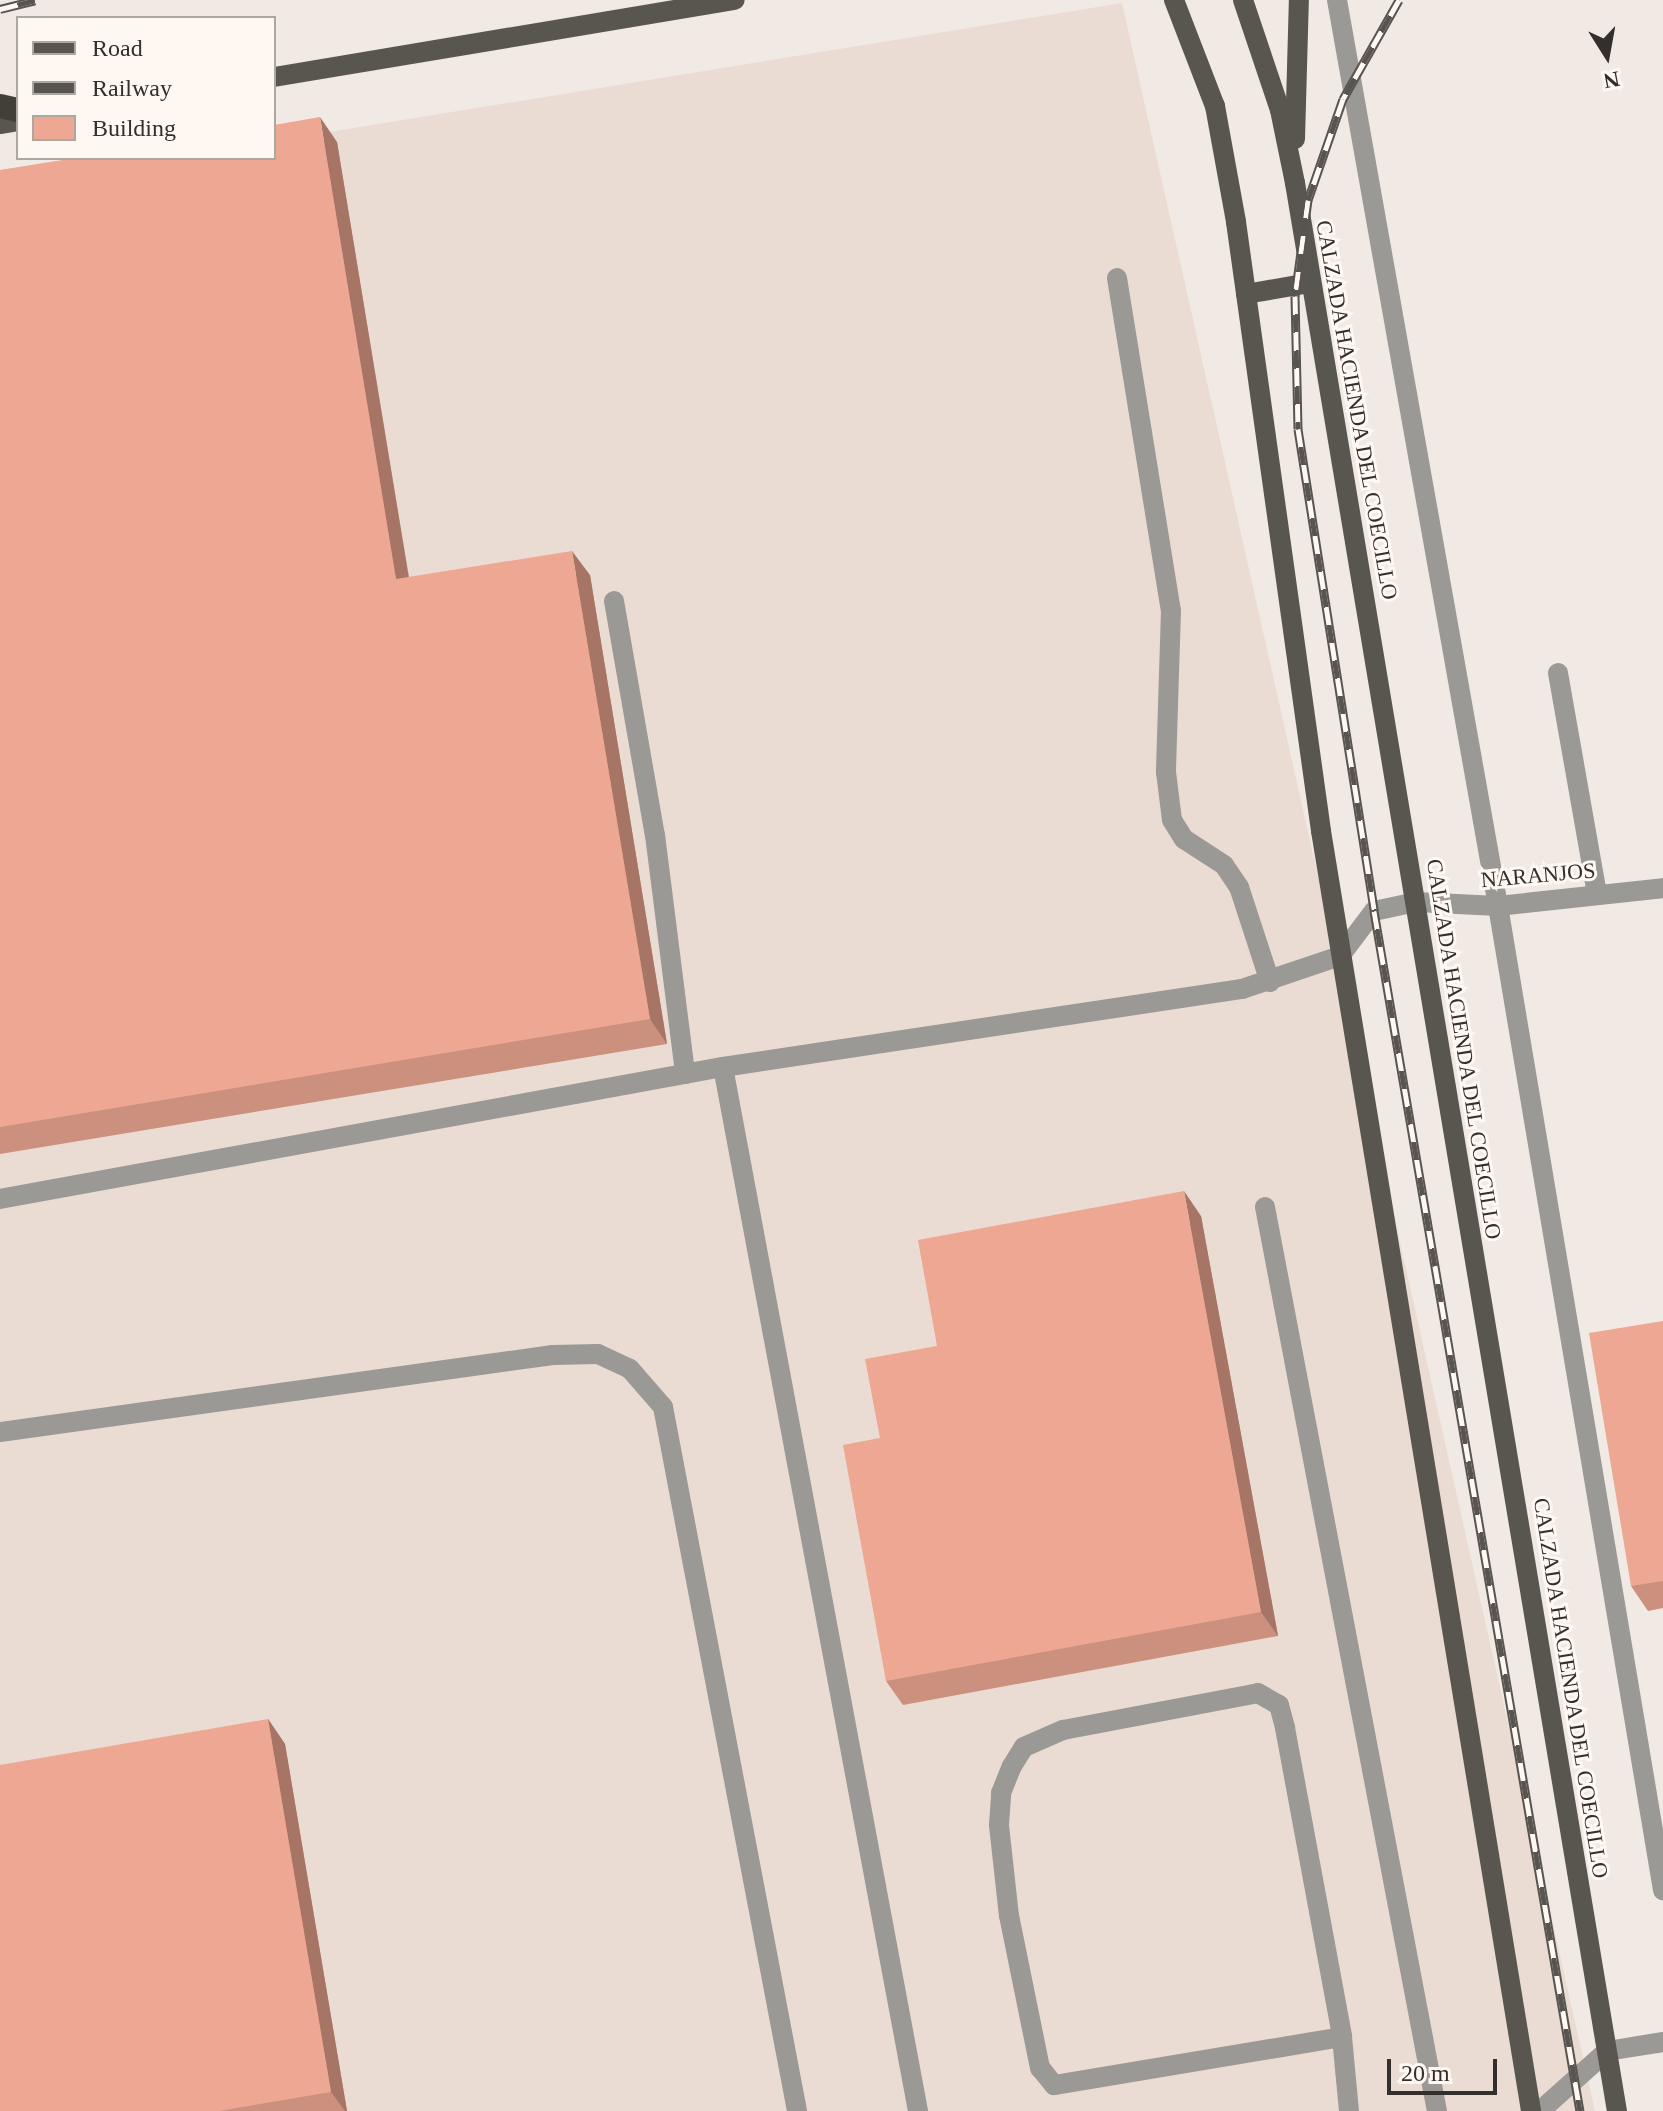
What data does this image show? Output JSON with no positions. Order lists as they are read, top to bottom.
{
  "streets": {
    "main road": ["CALZADA HACIENDA DEL COECILLO"],
    "street": ["NARANJOS"]
  },
  "crossings": [
    ["CALZADA HACIENDA DEL COECILLO", "NARANJOS"]
  ],
  "legend": ["Road", "Railway", "Building"],
  "scale_bar": "20 m",
  "north": "bottom"
}
